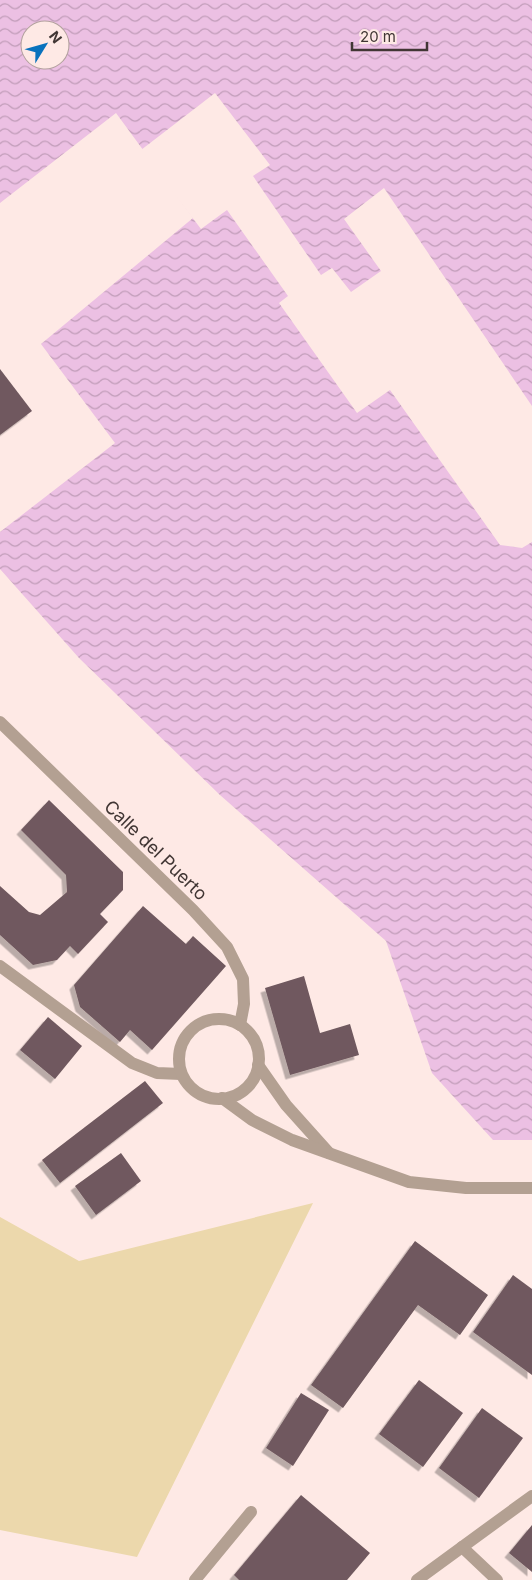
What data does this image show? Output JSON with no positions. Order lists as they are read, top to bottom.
{
  "streets": {
    "street": ["Calle del Puerto"]
  },
  "scale_bar": "20 m",
  "north": "top right"
}
